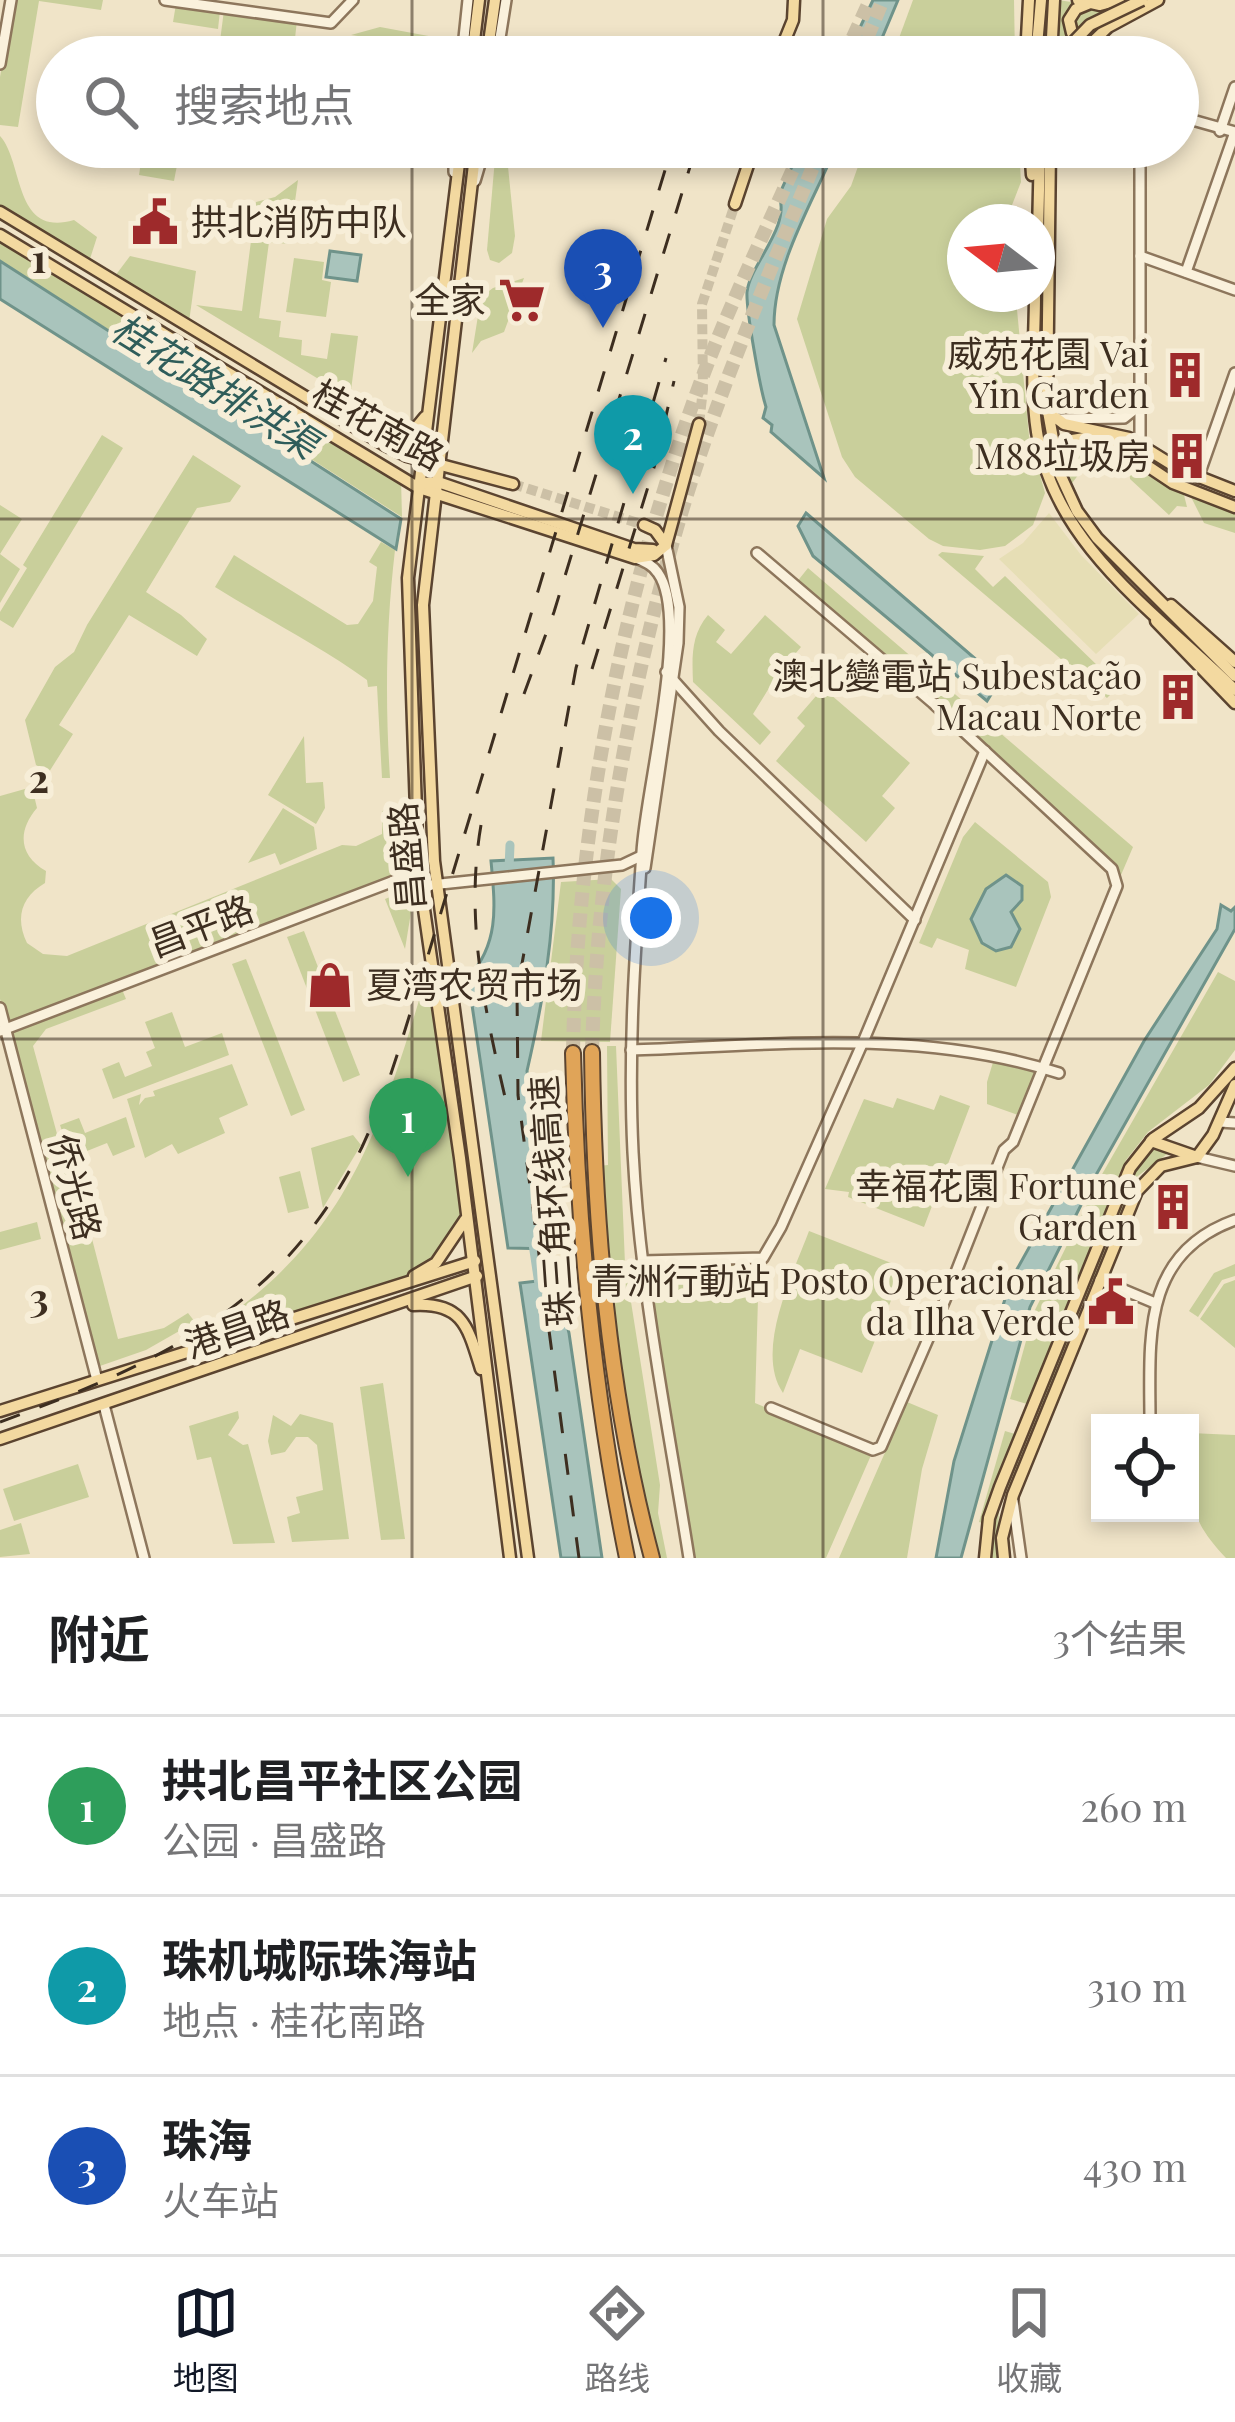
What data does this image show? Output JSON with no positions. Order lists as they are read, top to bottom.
{
  "streets": {
    "highway": ["珠三角环线高速"],
    "main road": ["桂花南路", "昌盛路", "港昌路"],
    "street": ["昌平路", "侨光路"]
  },
  "crossings": [
    ["桂花南路", "昌盛路"],
    ["昌盛路", "港昌路"],
    ["昌平路", "侨光路"],
    ["侨光路", "港昌路"]
  ],
  "water": ["桂花路排洪渠"],
  "places": {
    "public building": ["拱北消防中队", "青洲行動站 Posto Operacional da Ilha Verde"],
    "supermarket": ["全家"],
    "building": [
      "威苑花園 Vai Yin Garden",
      "M88垃圾房",
      "澳北變電站 Subestação Macau Norte",
      "幸福花園 Fortune Garden"
    ],
    "shop": ["夏湾农贸市场"]
  },
  "north": "left",
  "page": {
    "search": "搜索地点",
    "pins": ["3", "2", "1"],
    "heading": ["附近", "3个结果"],
    "list": [
      {
        "mark": "1",
        "name": "拱北昌平社区公园",
        "note": "公园 · 昌盛路",
        "value": "260 m"
      },
      {
        "mark": "2",
        "name": "珠机城际珠海站",
        "note": "地点 · 桂花南路",
        "value": "310 m"
      },
      {
        "mark": "3",
        "name": "珠海",
        "note": "火车站",
        "value": "430 m"
      }
    ],
    "nav": ["地图", "路线", "收藏"]
  },
  "grid": {
    "rows": ["1", "2", "3"]
  }
}
